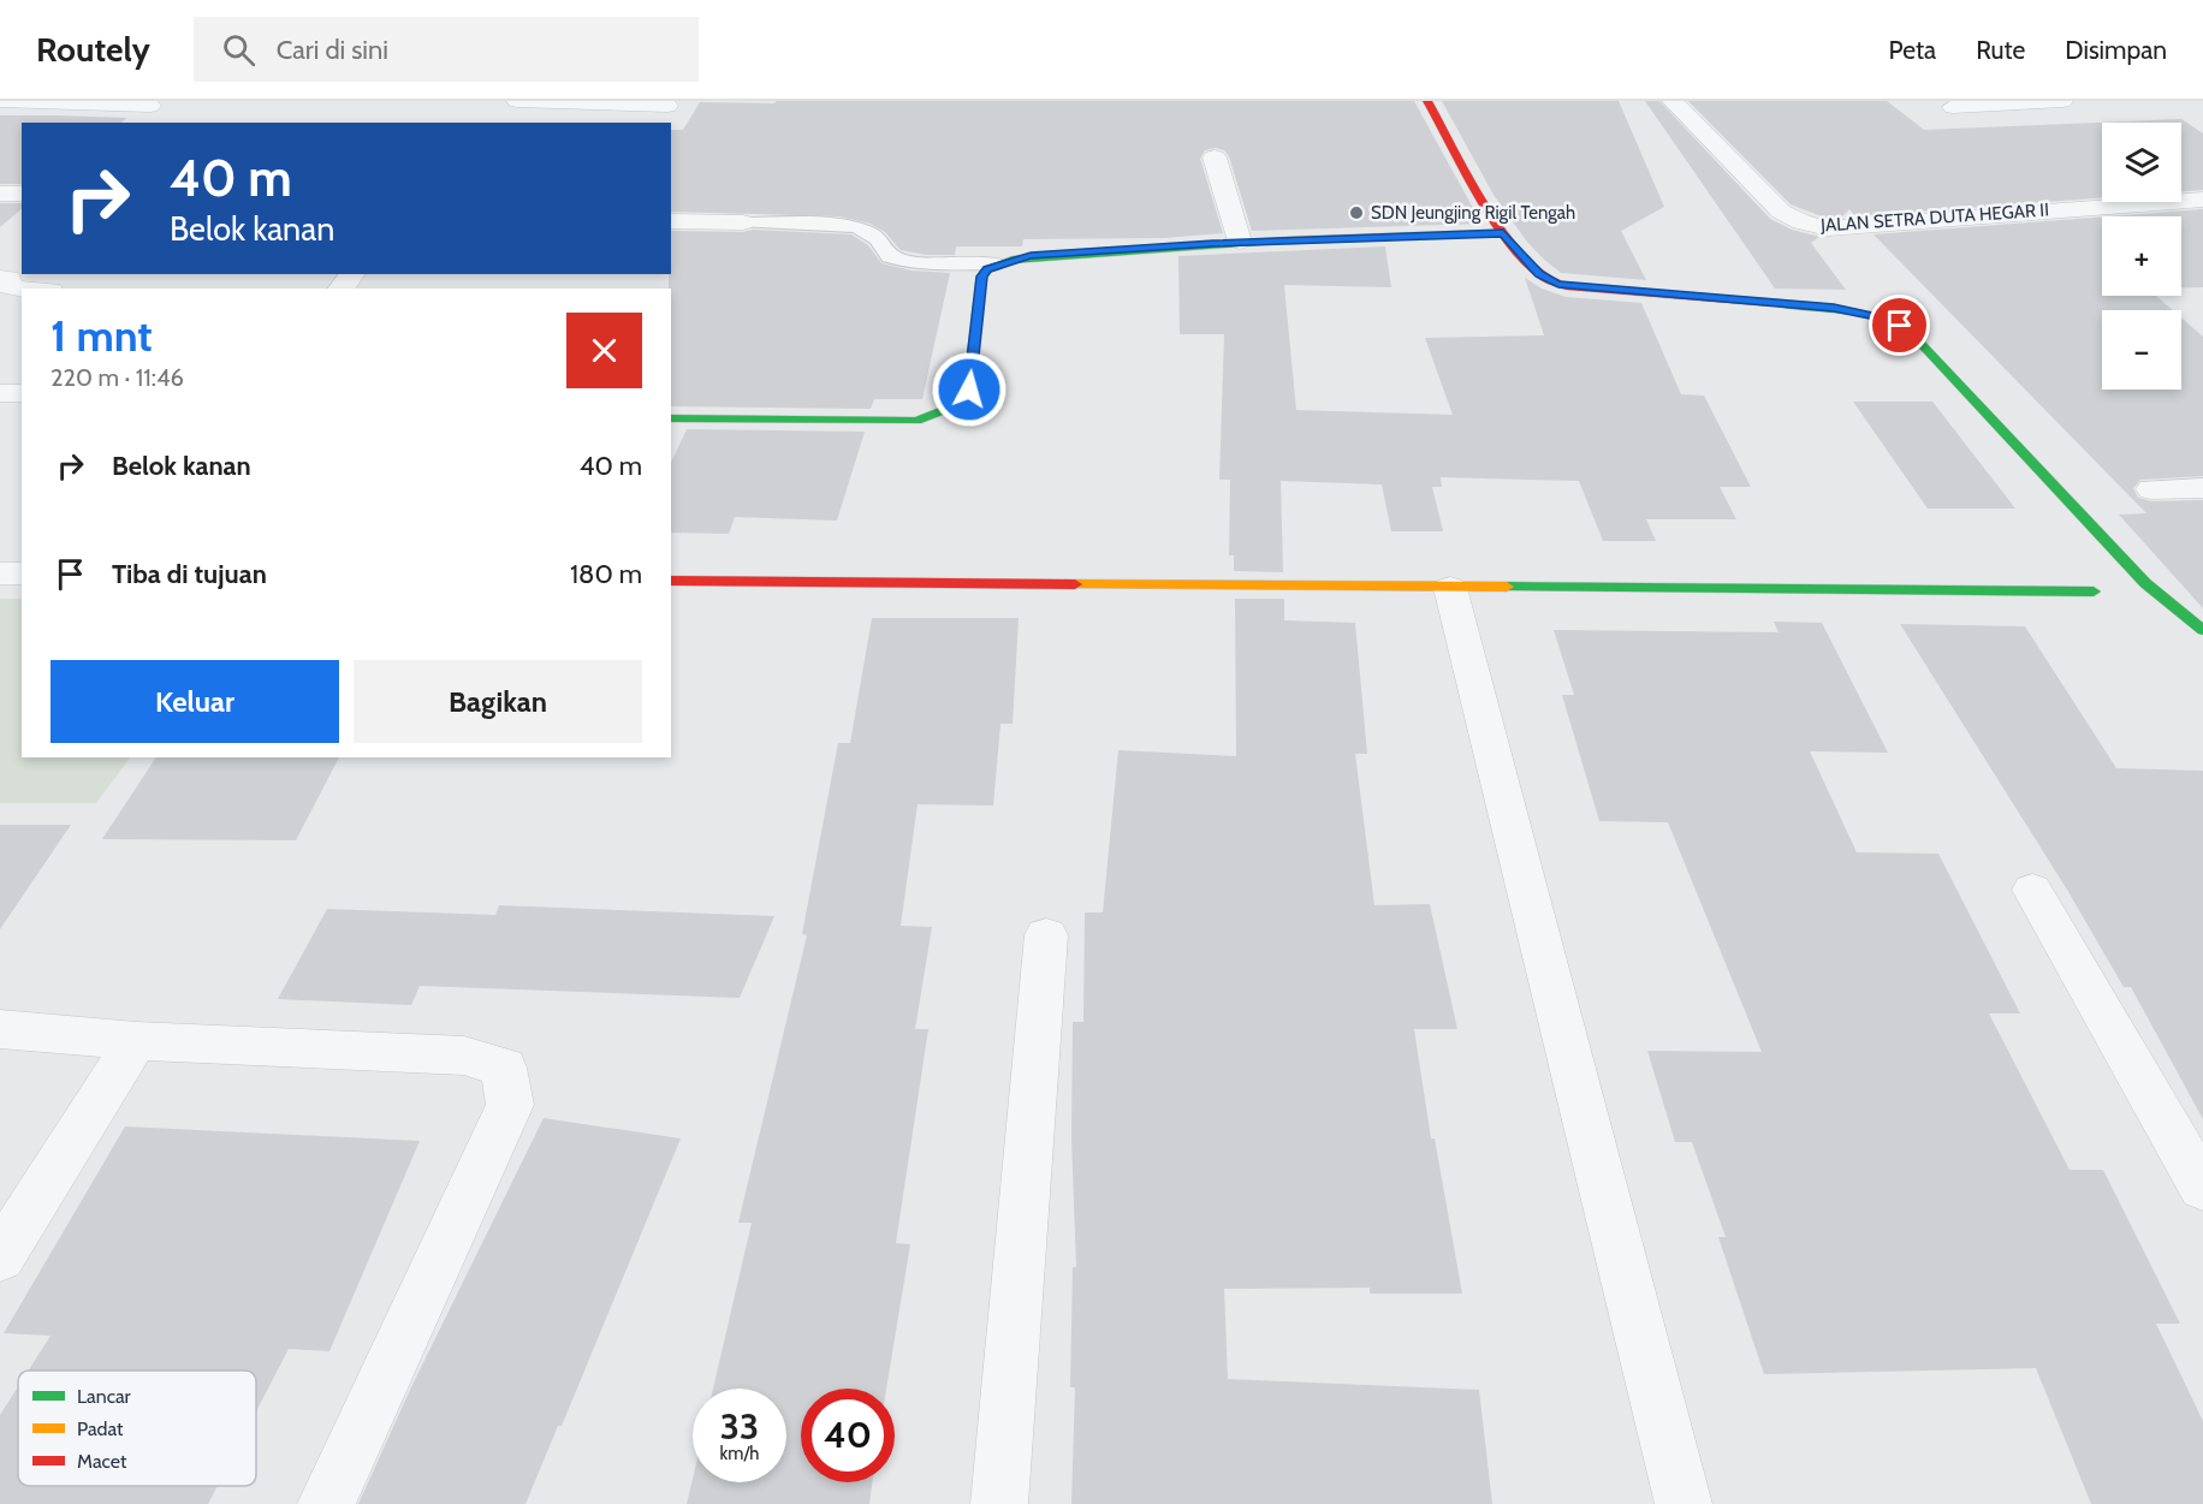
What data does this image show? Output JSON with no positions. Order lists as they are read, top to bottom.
{
  "streets": {
    "street": ["JALAN SETRA DUTA HEGAR II"]
  },
  "places": ["SDN Jeungjing Rigil Tengah"],
  "legend": ["Lancar", "Padat", "Macet"],
  "page": {
    "header": "Routely",
    "search": "Cari di sini",
    "nav": ["Peta", "Rute", "Disimpan"],
    "map_buttons": ["+", "−"],
    "turn": ["40 m", "Belok kanan"],
    "heading": ["1 mnt", "220 m · 11:46"],
    "list": [
      {
        "name": "Belok kanan",
        "value": "40 m"
      },
      {
        "name": "Tiba di tujuan",
        "value": "180 m"
      }
    ],
    "buttons": ["Keluar", "Bagikan"],
    "speed": "33 km/h",
    "limit": "40"
  }
}
